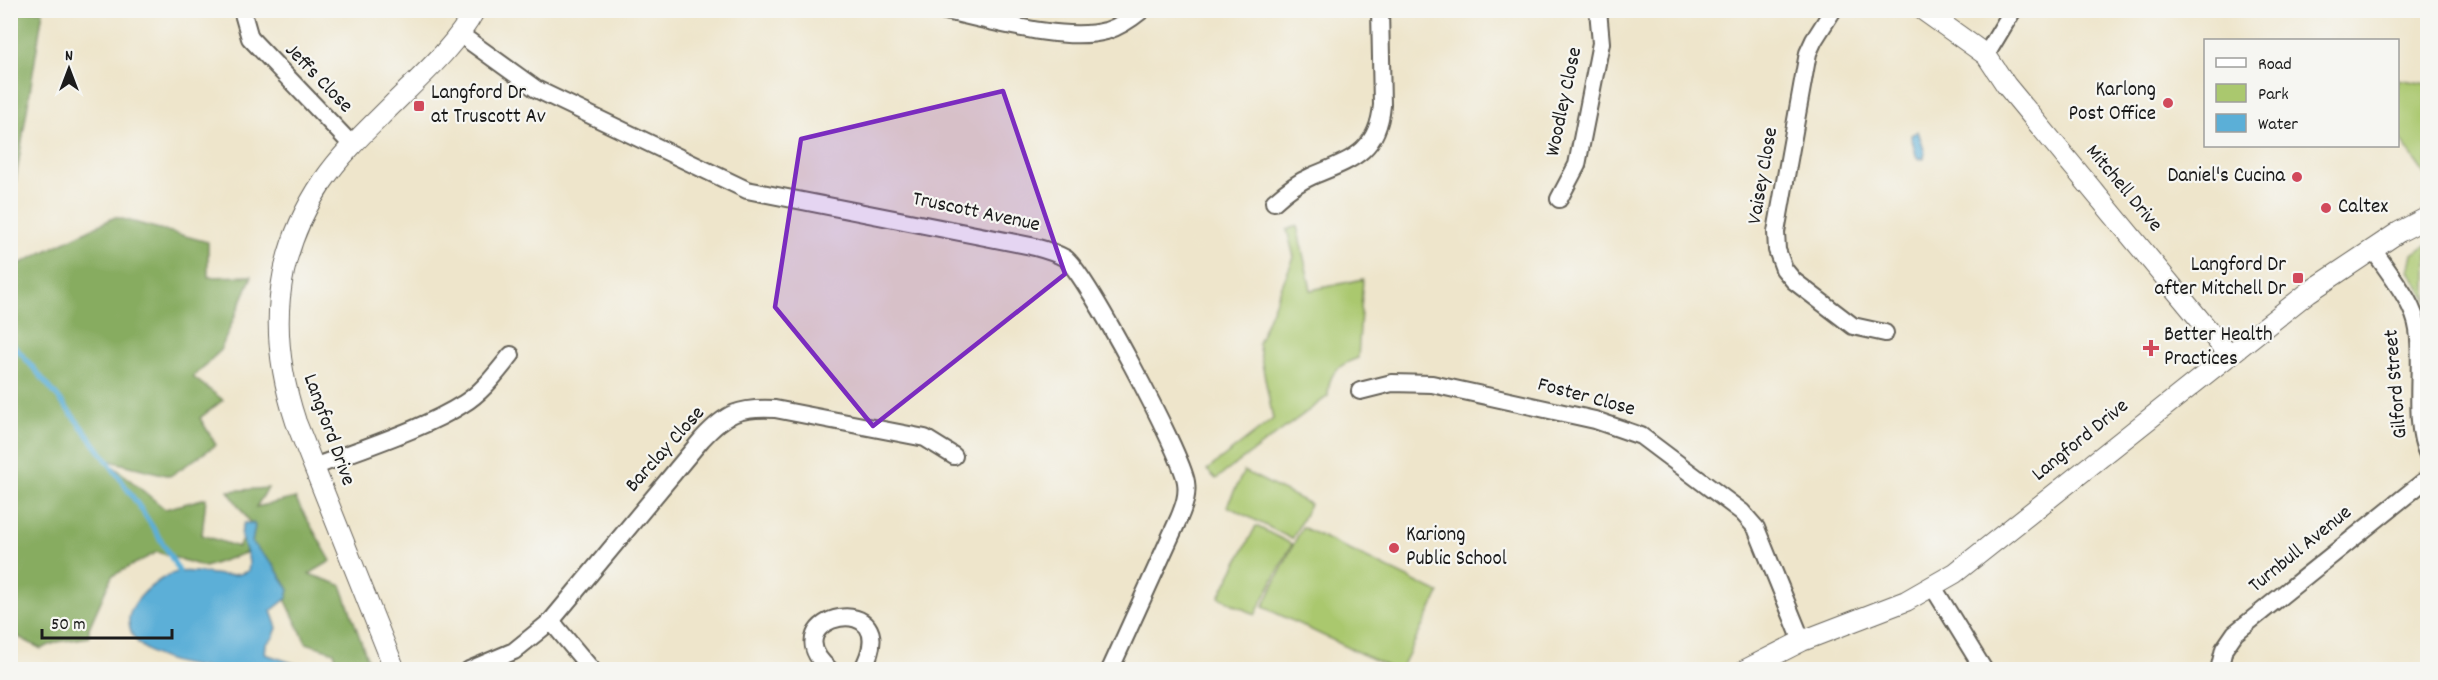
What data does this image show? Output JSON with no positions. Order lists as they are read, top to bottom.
{
  "streets": {
    "street": [
      "Jeffs Close",
      "Woodley Close",
      "Vaisey Close",
      "Mitchell Drive",
      "Truscott Avenue",
      "Gilford Street",
      "Foster Close",
      "Langford Drive",
      "Barclay Close",
      "Turnbull Avenue"
    ]
  },
  "crossings": [
    ["Jeffs Close", "Langford Drive"],
    ["Mitchell Drive", "Langford Drive"],
    ["Truscott Avenue", "Langford Drive"],
    ["Gilford Street", "Langford Drive"],
    ["Foster Close", "Langford Drive"]
  ],
  "places": {
    "other": [
      "Karlong Post Office",
      "Daniel's Cucina",
      "Caltex",
      "Kariong Public School"
    ],
    "transit": ["Langford Dr at Truscott Av", "Langford Dr after Mitchell Dr"],
    "health": ["Better Health Practices"]
  },
  "legend": ["Road", "Park", "Water"],
  "scale_bar": "50 m",
  "north": "top"
}
